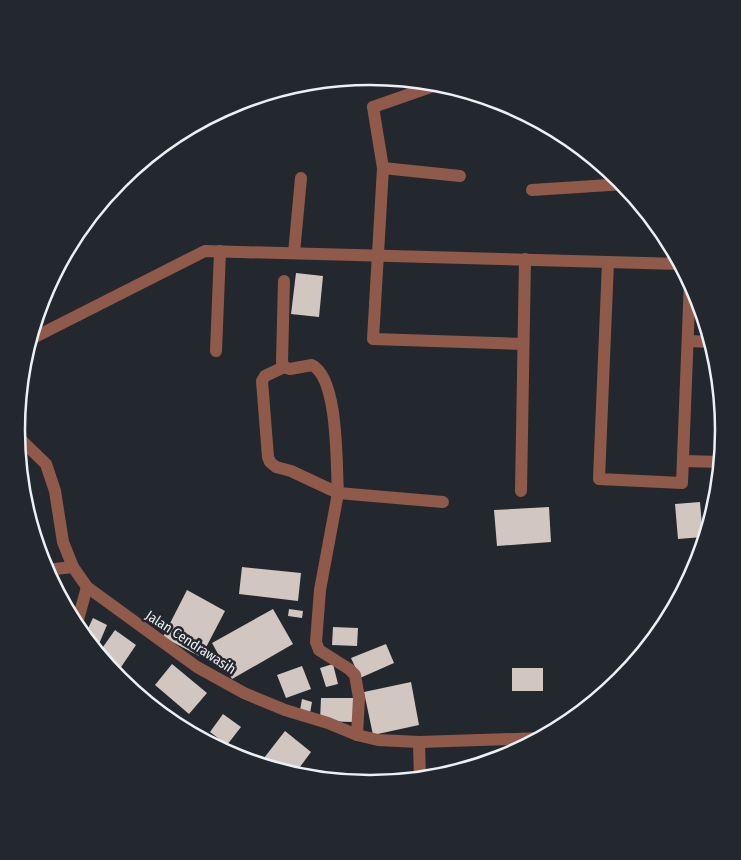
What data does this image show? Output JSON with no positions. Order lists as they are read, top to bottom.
{
  "streets": {
    "street": ["Jalan Cendrawasih"]
  }
}
